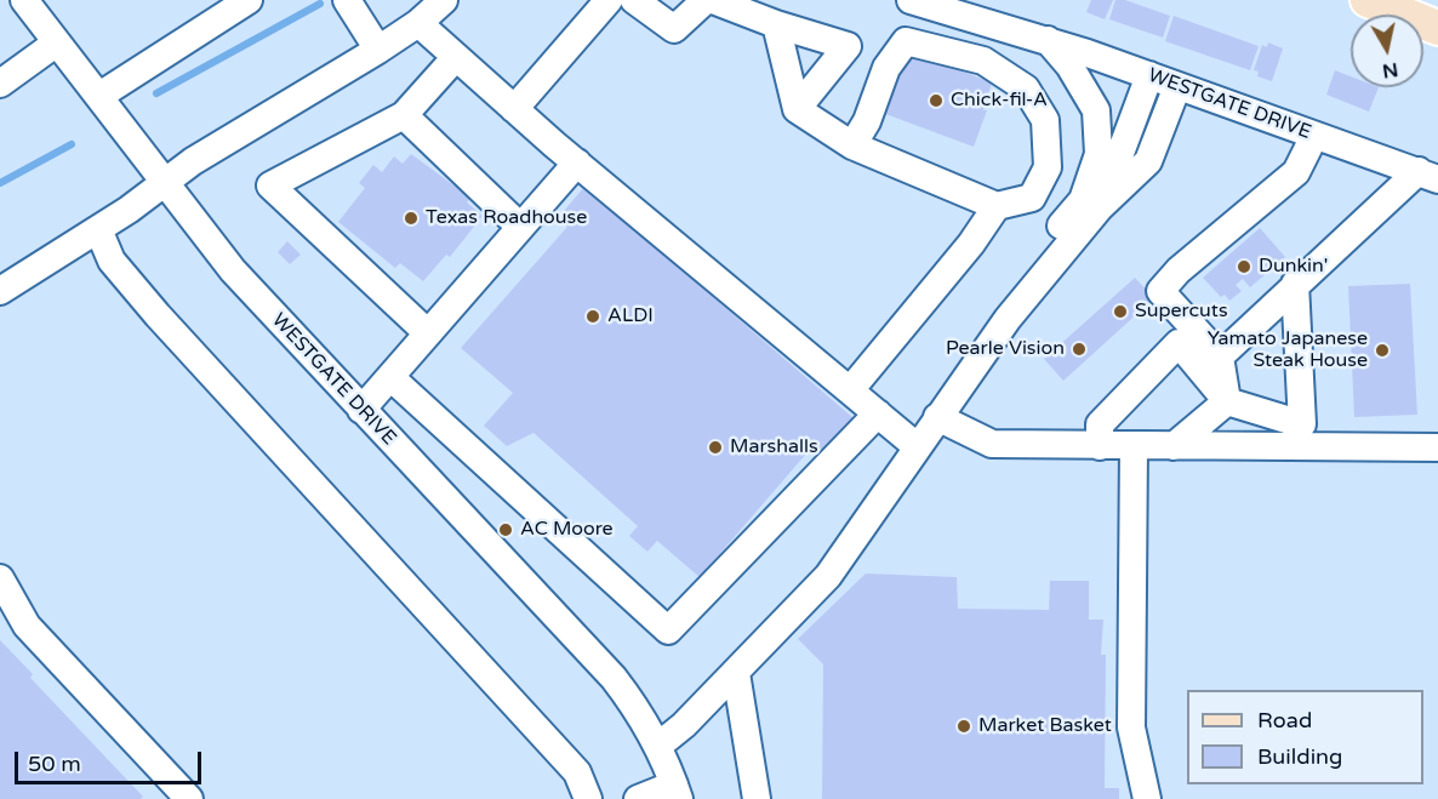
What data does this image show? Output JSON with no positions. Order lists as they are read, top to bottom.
{
  "streets": {
    "street": ["WESTGATE DRIVE"]
  },
  "places": [
    "Chick-fil-A",
    "Texas Roadhouse",
    "Dunkin'",
    "Supercuts",
    "ALDI",
    "Pearle Vision",
    "Yamato Japanese Steak House",
    "Marshalls",
    "AC Moore",
    "Market Basket"
  ],
  "legend": ["Road", "Building"],
  "scale_bar": "50 m",
  "north": "bottom"
}
